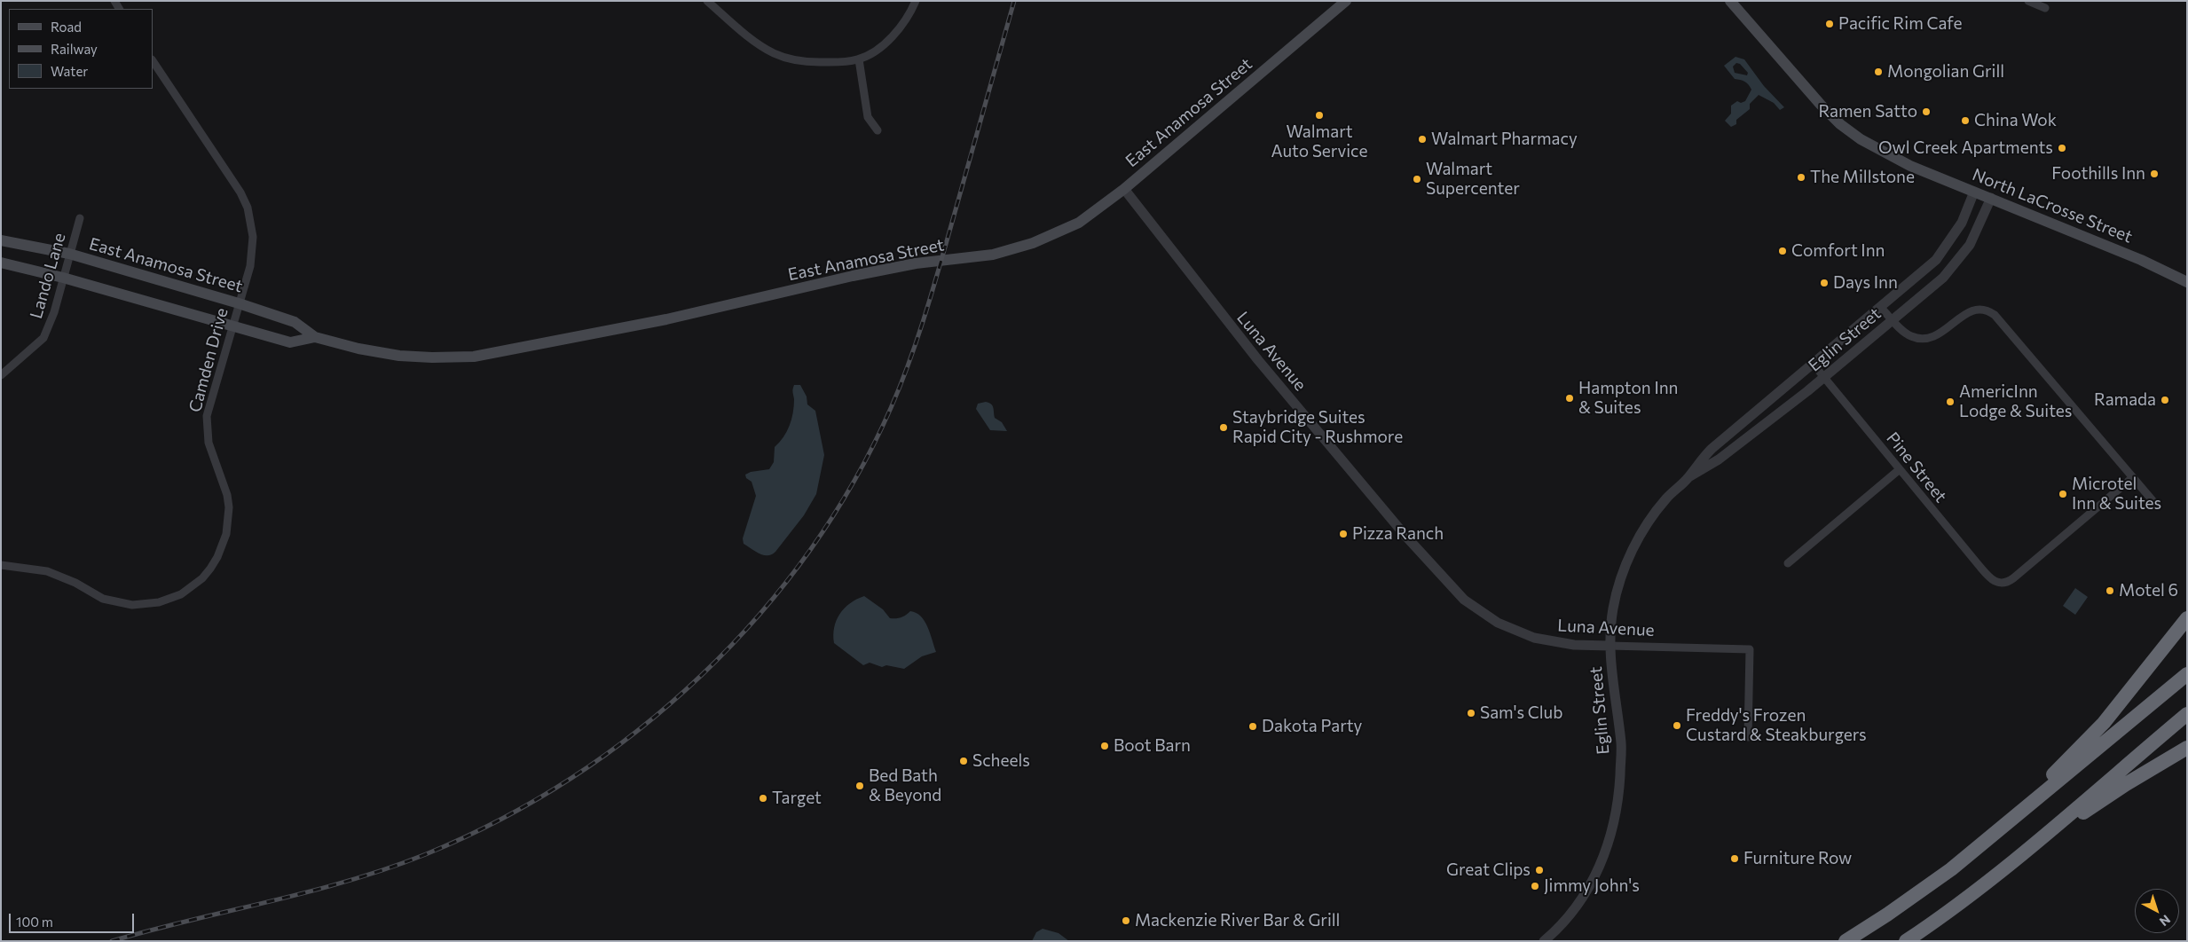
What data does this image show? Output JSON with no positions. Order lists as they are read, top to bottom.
{
  "streets": {
    "main road": ["East Anamosa Street", "North LaCrosse Street"],
    "street": [
      "Lando Lane",
      "Eglin Street",
      "Luna Avenue",
      "Camden Drive",
      "Pine Street"
    ]
  },
  "crossings": [
    ["East Anamosa Street", "Lando Lane"],
    ["East Anamosa Street", "Luna Avenue"],
    ["East Anamosa Street", "Camden Drive"],
    ["North LaCrosse Street", "Eglin Street"],
    ["Eglin Street", "Luna Avenue"],
    ["Eglin Street", "Pine Street"]
  ],
  "places": [
    "Pacific Rim Cafe",
    "Mongolian Grill",
    "Ramen Satto",
    "Walmart Auto Service",
    "China Wok",
    "Walmart Pharmacy",
    "Owl Creek Apartments",
    "Foothills Inn",
    "The Millstone",
    "Walmart Supercenter",
    "Comfort Inn",
    "Days Inn",
    "Hampton Inn & Suites",
    "Ramada",
    "AmericInn Lodge & Suites",
    "Staybridge Suites Rapid City - Rushmore",
    "Microtel Inn & Suites",
    "Pizza Ranch",
    "Motel 6",
    "Sam's Club",
    "Freddy's Frozen Custard & Steakburgers",
    "Dakota Party",
    "Boot Barn",
    "Scheels",
    "Bed Bath & Beyond",
    "Target",
    "Furniture Row",
    "Great Clips",
    "Jimmy John's",
    "Mackenzie River Bar & Grill"
  ],
  "legend": ["Road", "Railway", "Water"],
  "scale_bar": "100 m",
  "north": "bottom right"
}
